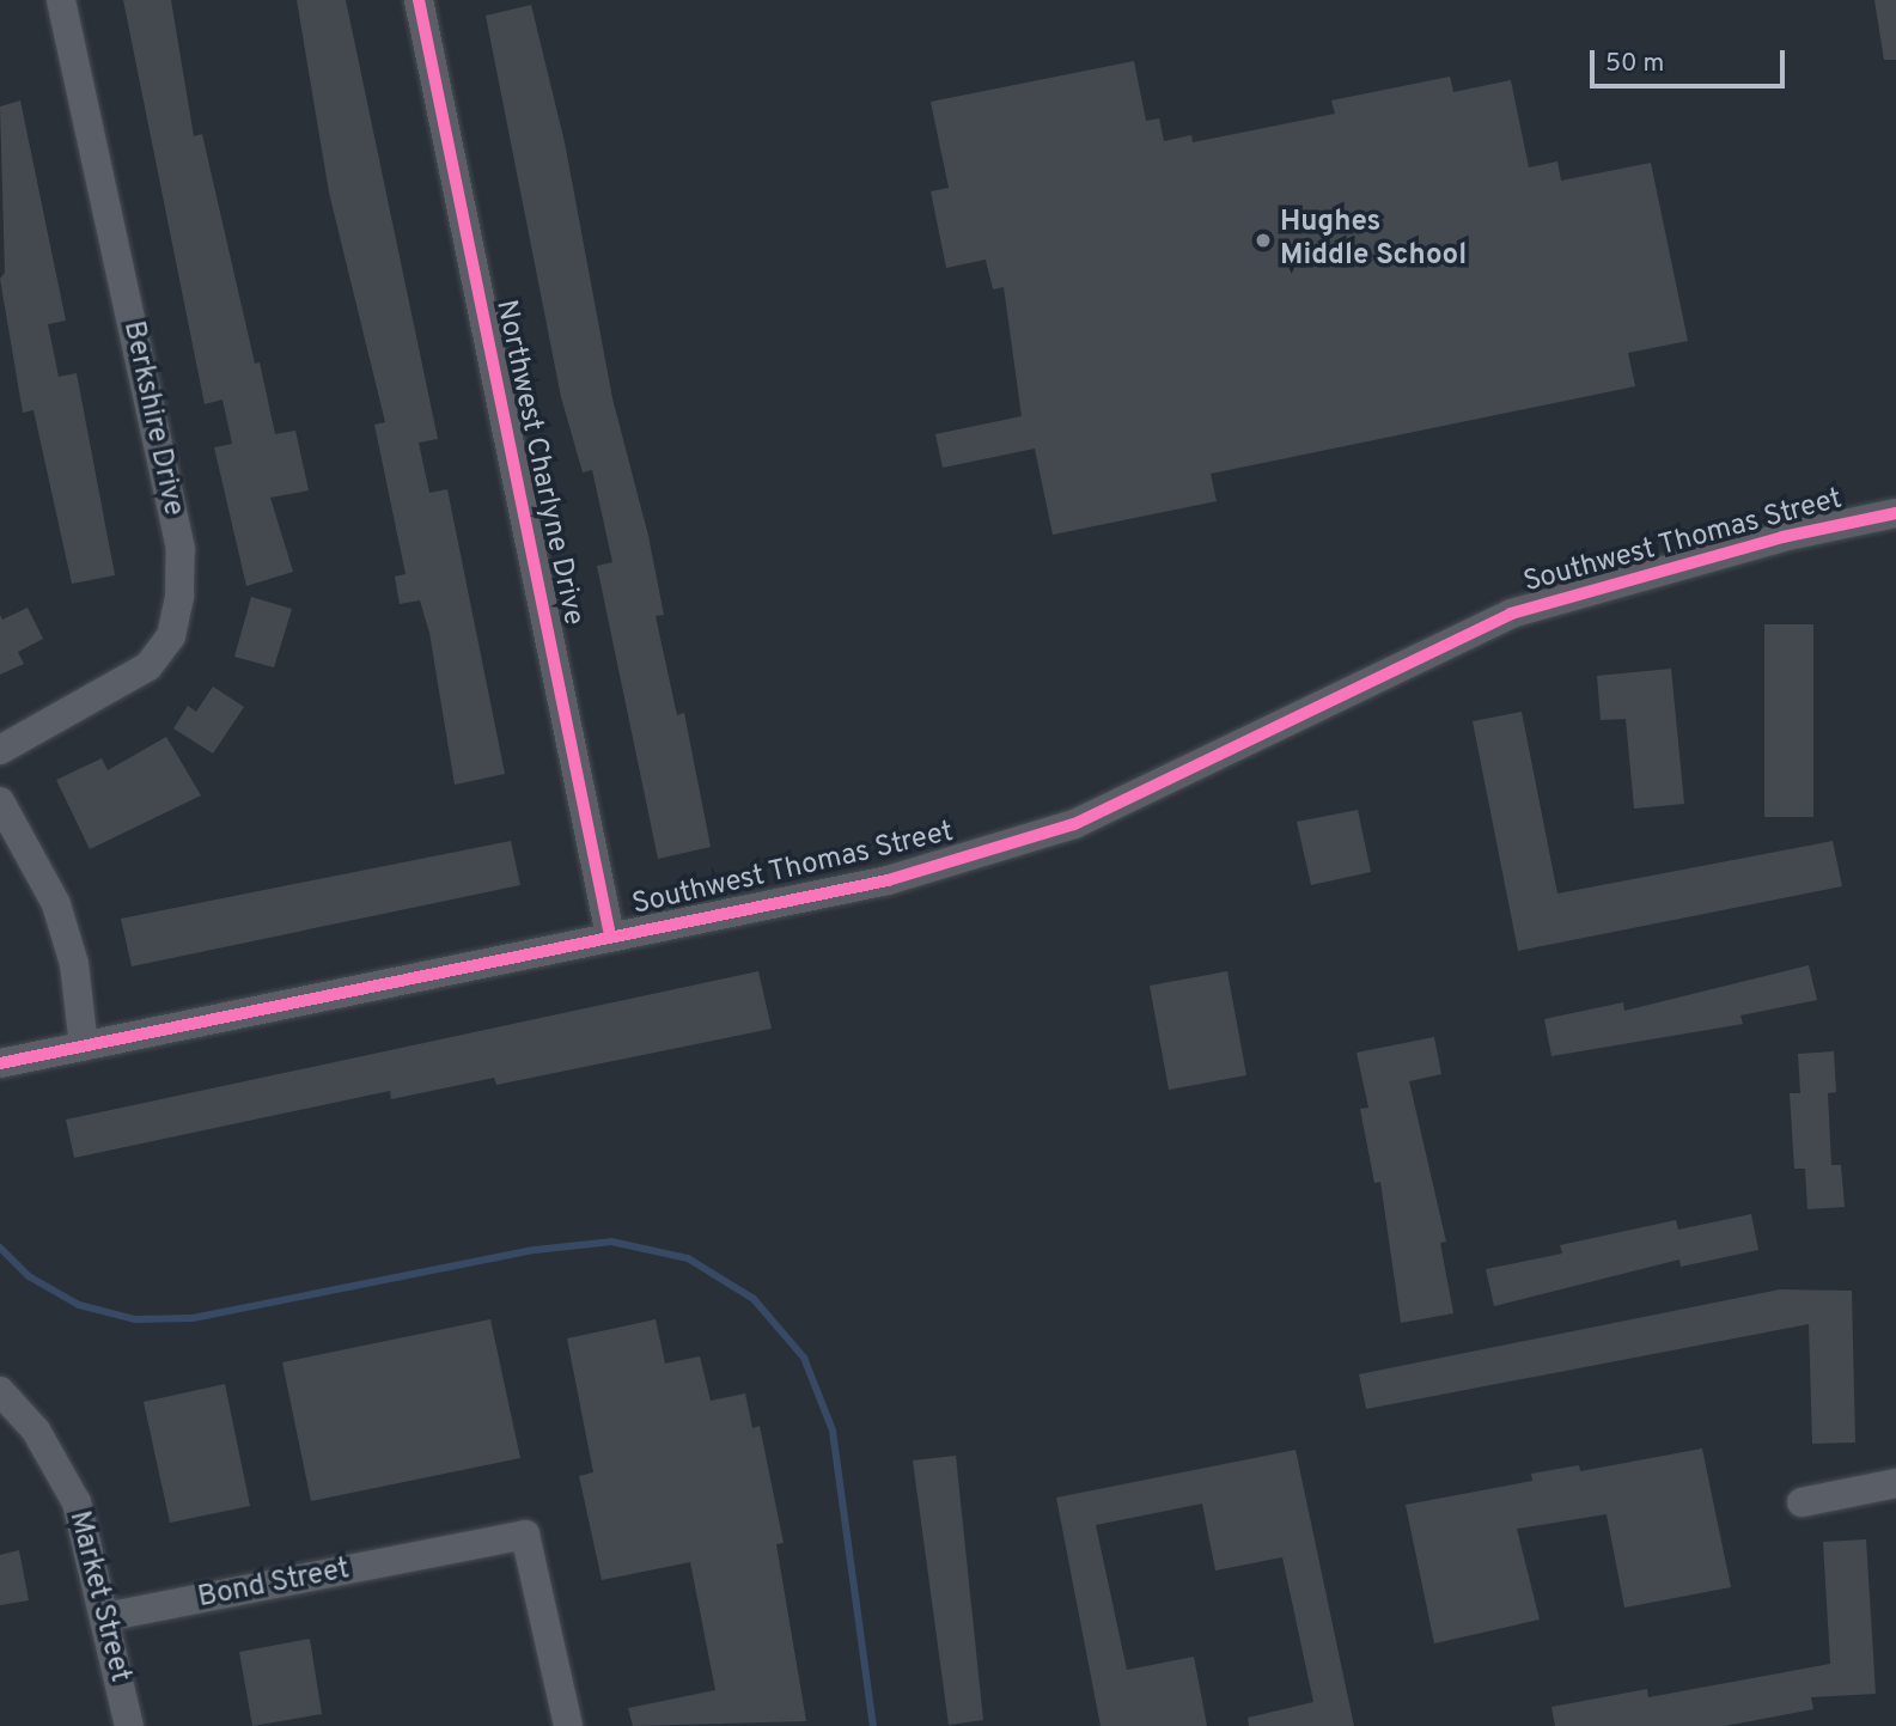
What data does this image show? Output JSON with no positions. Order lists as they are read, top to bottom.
{
  "streets": {
    "street": [
      "Berkshire Drive",
      "Northwest Charlyne Drive",
      "Southwest Thomas Street",
      "Bond Street",
      "Market Street"
    ]
  },
  "crossings": [
    ["Northwest Charlyne Drive", "Southwest Thomas Street"],
    ["Bond Street", "Market Street"]
  ],
  "places": ["Hughes Middle School"],
  "scale_bar": "50 m"
}
